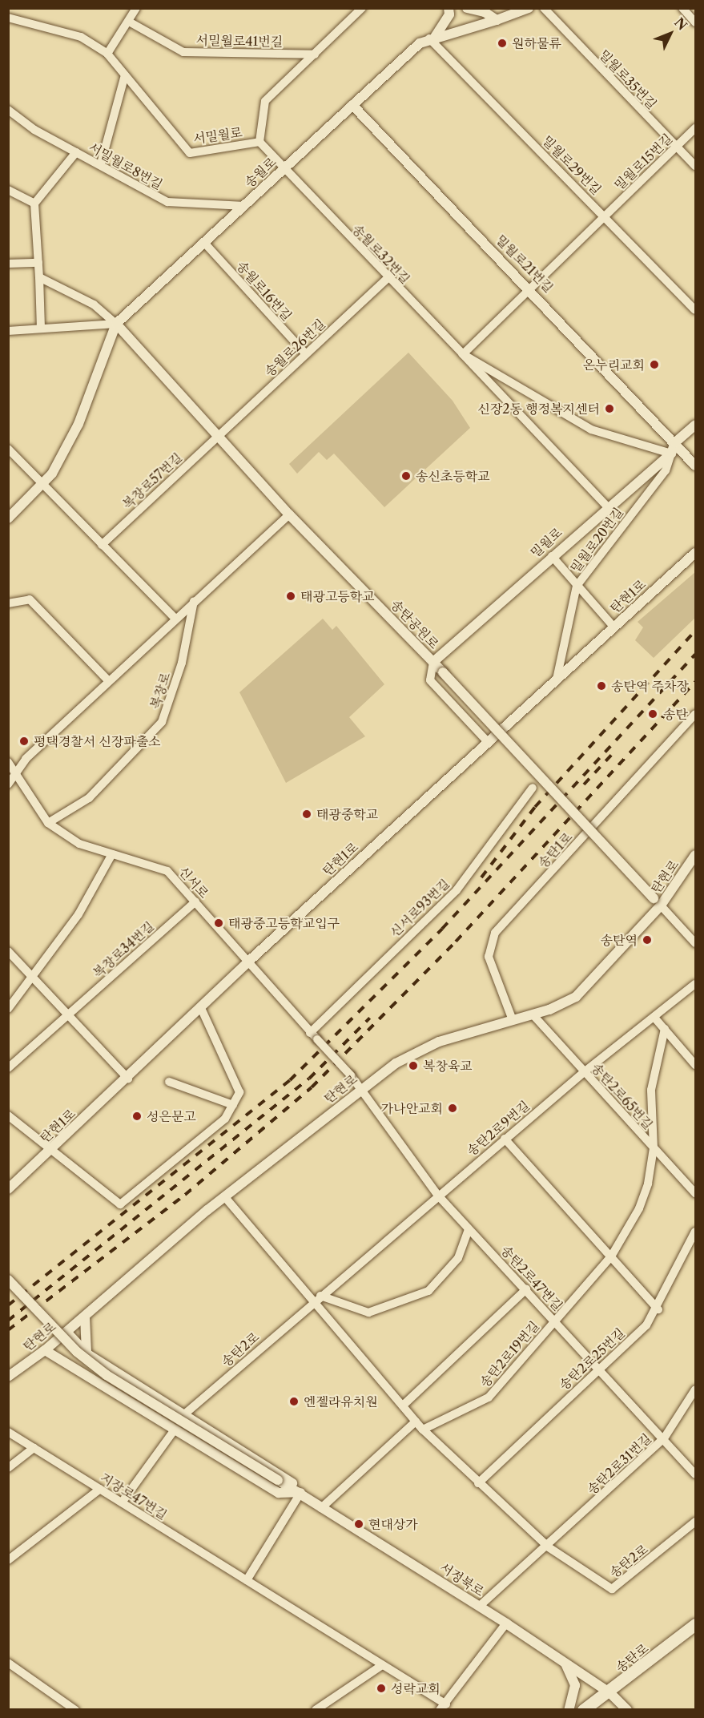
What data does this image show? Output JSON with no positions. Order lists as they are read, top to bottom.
{
  "streets": {
    "main road": ["송탄로"],
    "street": [
      "서밀월로41번길",
      "밀월로35번길",
      "서밀월로",
      "밀월로15번길",
      "밀월로29번길",
      "서밀월로8번길",
      "송월로",
      "송월로32번길",
      "밀월로21번길",
      "송월로16번길",
      "송월로26번길",
      "복창로57번길",
      "밀월로20번길",
      "밀월로",
      "탄현1로",
      "송탄공원로",
      "복창로",
      "송탄1로",
      "탄현로",
      "신서로",
      "신서로93번길",
      "복창로34번길",
      "송탄2로65번길",
      "송탄2로9번길",
      "송탄2로47번길",
      "송탄2로",
      "송탄2로19번길",
      "송탄2로25번길",
      "송탄2로31번길",
      "지장로47번길",
      "서정북로"
    ]
  },
  "crossings": [
    ["서밀월로41번길", "서밀월로"],
    ["밀월로35번길", "밀월로15번길"],
    ["서밀월로", "송월로32번길"],
    ["밀월로15번길", "밀월로29번길"],
    ["밀월로15번길", "송월로32번길"],
    ["밀월로15번길", "밀월로21번길"],
    ["밀월로29번길", "송월로"],
    ["서밀월로8번길", "송월로"],
    ["송월로", "송월로32번길"],
    ["송월로", "밀월로21번길"],
    ["송월로", "송월로16번길"],
    ["송월로", "송탄공원로"],
    ["송월로32번길", "송월로26번길"],
    ["송월로16번길", "송월로26번길"],
    ["송월로26번길", "복창로57번길"],
    ["송월로26번길", "송탄공원로"],
    ["복창로57번길", "송탄공원로"],
    ["밀월로20번길", "밀월로"],
    ["밀월로20번길", "탄현1로"],
    ["밀월로", "송탄공원로"],
    ["탄현1로", "신서로"],
    ["송탄공원로", "탄현로"],
    ["복창로", "신서로"],
    ["송탄1로", "탄현로"],
    ["탄현로", "신서로"],
    ["탄현로", "송탄2로65번길"],
    ["탄현로", "송탄2로47번길"],
    ["탄현로", "송탄2로"],
    ["신서로", "신서로93번길"],
    ["신서로", "복창로34번길"],
    ["신서로", "송탄2로47번길"],
    ["송탄2로65번길", "송탄2로9번길"],
    ["송탄2로65번길", "송탄2로19번길"],
    ["송탄2로9번길", "송탄2로47번길"],
    ["송탄2로9번길", "송탄2로"],
    ["송탄2로47번길", "송탄2로19번길"],
    ["송탄2로47번길", "송탄2로25번길"],
    ["송탄2로47번길", "송탄2로31번길"],
    ["송탄2로", "송탄2로19번길"],
    ["송탄2로", "송탄2로25번길"],
    ["송탄2로", "송탄2로31번길"],
    ["서정북로", "송탄로"]
  ],
  "places": [
    "원하물류",
    "온누리교회",
    "신장2동 행정복지센터",
    "송신초등학교",
    "태광고등학교",
    "송탄역 주차장",
    "송탄",
    "평택경찰서 신장파출소",
    "태광중학교",
    "태광중고등학교입구",
    "송탄역",
    "복창육교",
    "가나안교회",
    "성은문고",
    "엔젤라유치원",
    "현대상가",
    "성락교회"
  ],
  "north": "top right"
}
